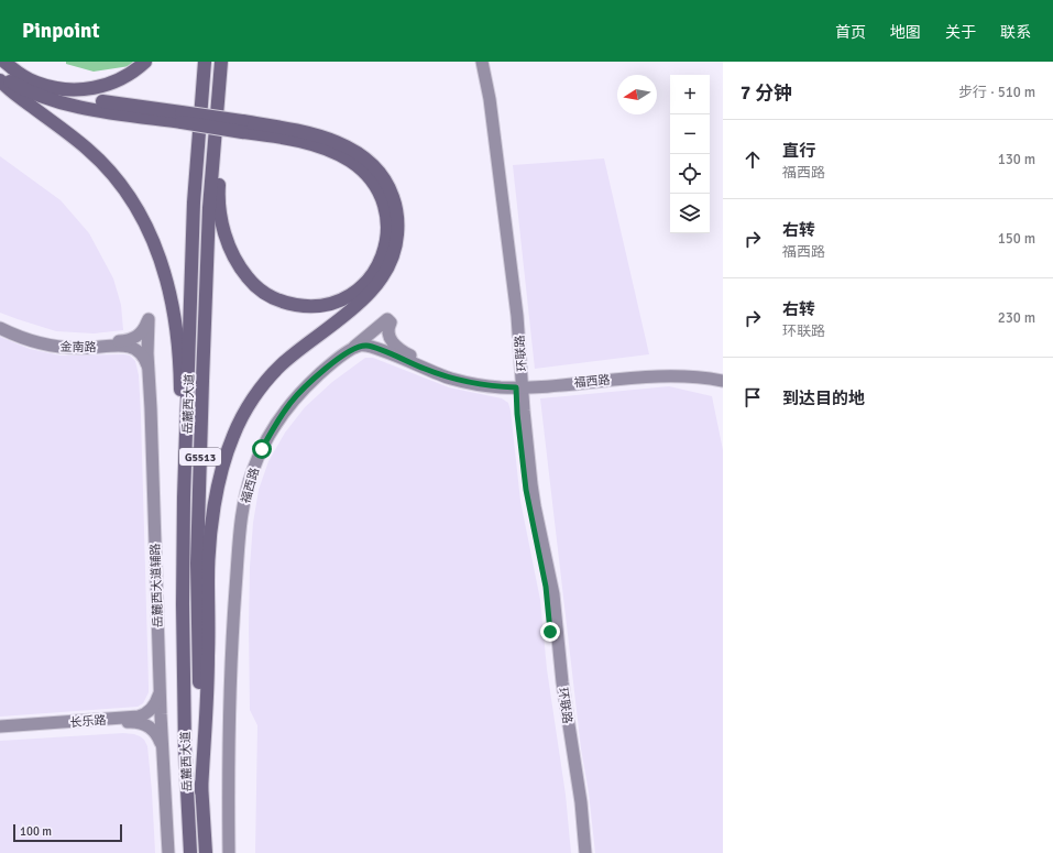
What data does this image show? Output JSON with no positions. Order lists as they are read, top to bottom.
{
  "streets": {
    "highway": ["岳麓西大道", "G5513"],
    "main road": [
      "金南路",
      "环联路",
      "福西路",
      "岳麓西大道辅路",
      "长乐路"
    ]
  },
  "crossings": [
    ["金南路", "岳麓西大道辅路"],
    ["环联路", "福西路"],
    ["岳麓西大道辅路", "长乐路"]
  ],
  "scale_bar": "100 m",
  "north": "left",
  "page": {
    "header": "Pinpoint",
    "nav": [
      "首页",
      "地图",
      "关于",
      "联系"
    ],
    "heading": ["7 分钟", "步行 · 510 m"],
    "map_buttons": ["+", "−"],
    "list": [
      ["直行", "福西路", "130 m"],
      ["右转", "福西路", "150 m"],
      ["右转", "环联路", "230 m"],
      "到达目的地"
    ],
    "scale": "100 m"
  }
}
